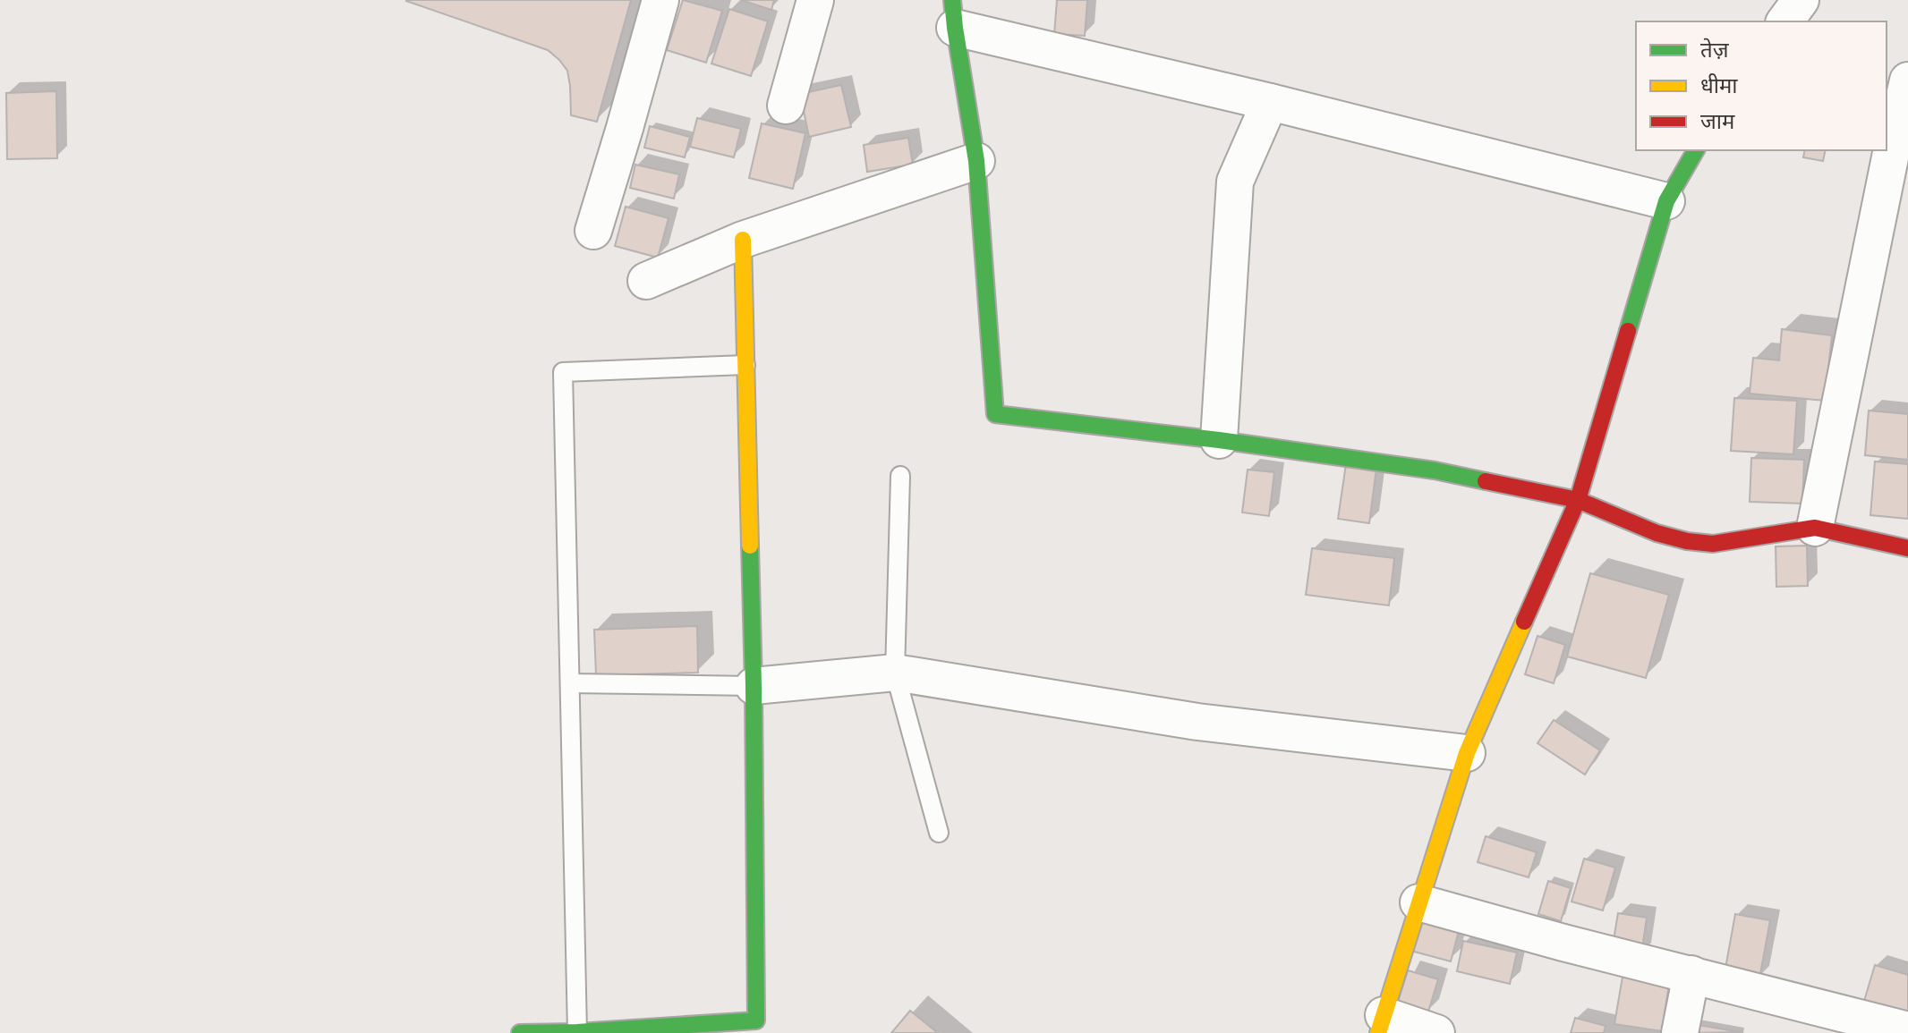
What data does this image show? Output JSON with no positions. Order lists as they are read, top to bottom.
{
  "legend": ["तेज़", "धीमा", "जाम"]
}
